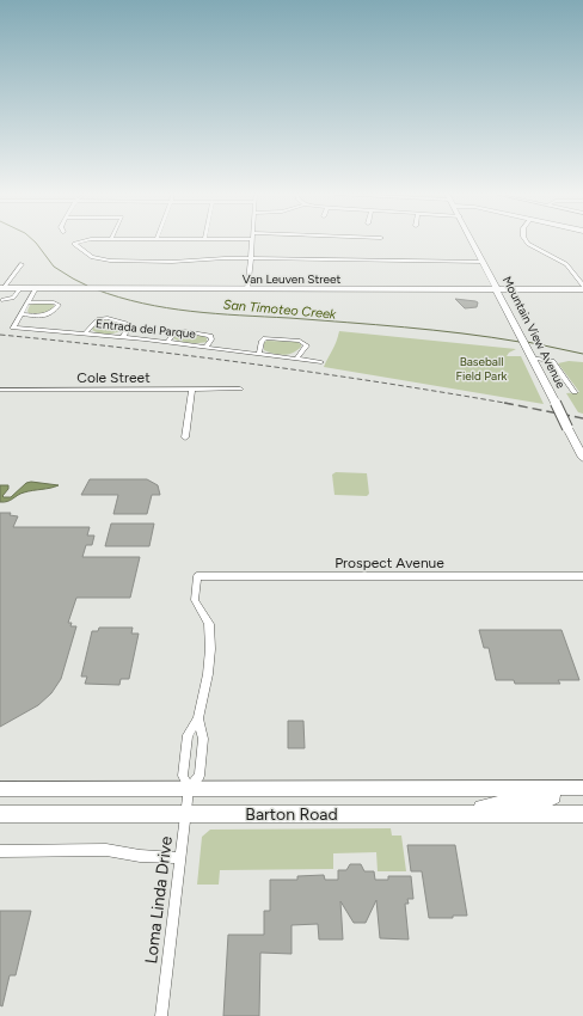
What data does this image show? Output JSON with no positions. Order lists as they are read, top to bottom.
{
  "streets": {
    "main road": ["Van Leuven Street", "Mountain View Avenue", "Barton Road"],
    "street": [
      "Entrada del Parque",
      "Cole Street",
      "Prospect Avenue",
      "Loma Linda Drive"
    ]
  },
  "crossings": [
    ["Van Leuven Street", "Mountain View Avenue"],
    ["Prospect Avenue", "Loma Linda Drive"],
    ["Barton Road", "Loma Linda Drive"]
  ],
  "water": ["San Timoteo Creek"],
  "parks": ["Baseball Field Park"]
}
